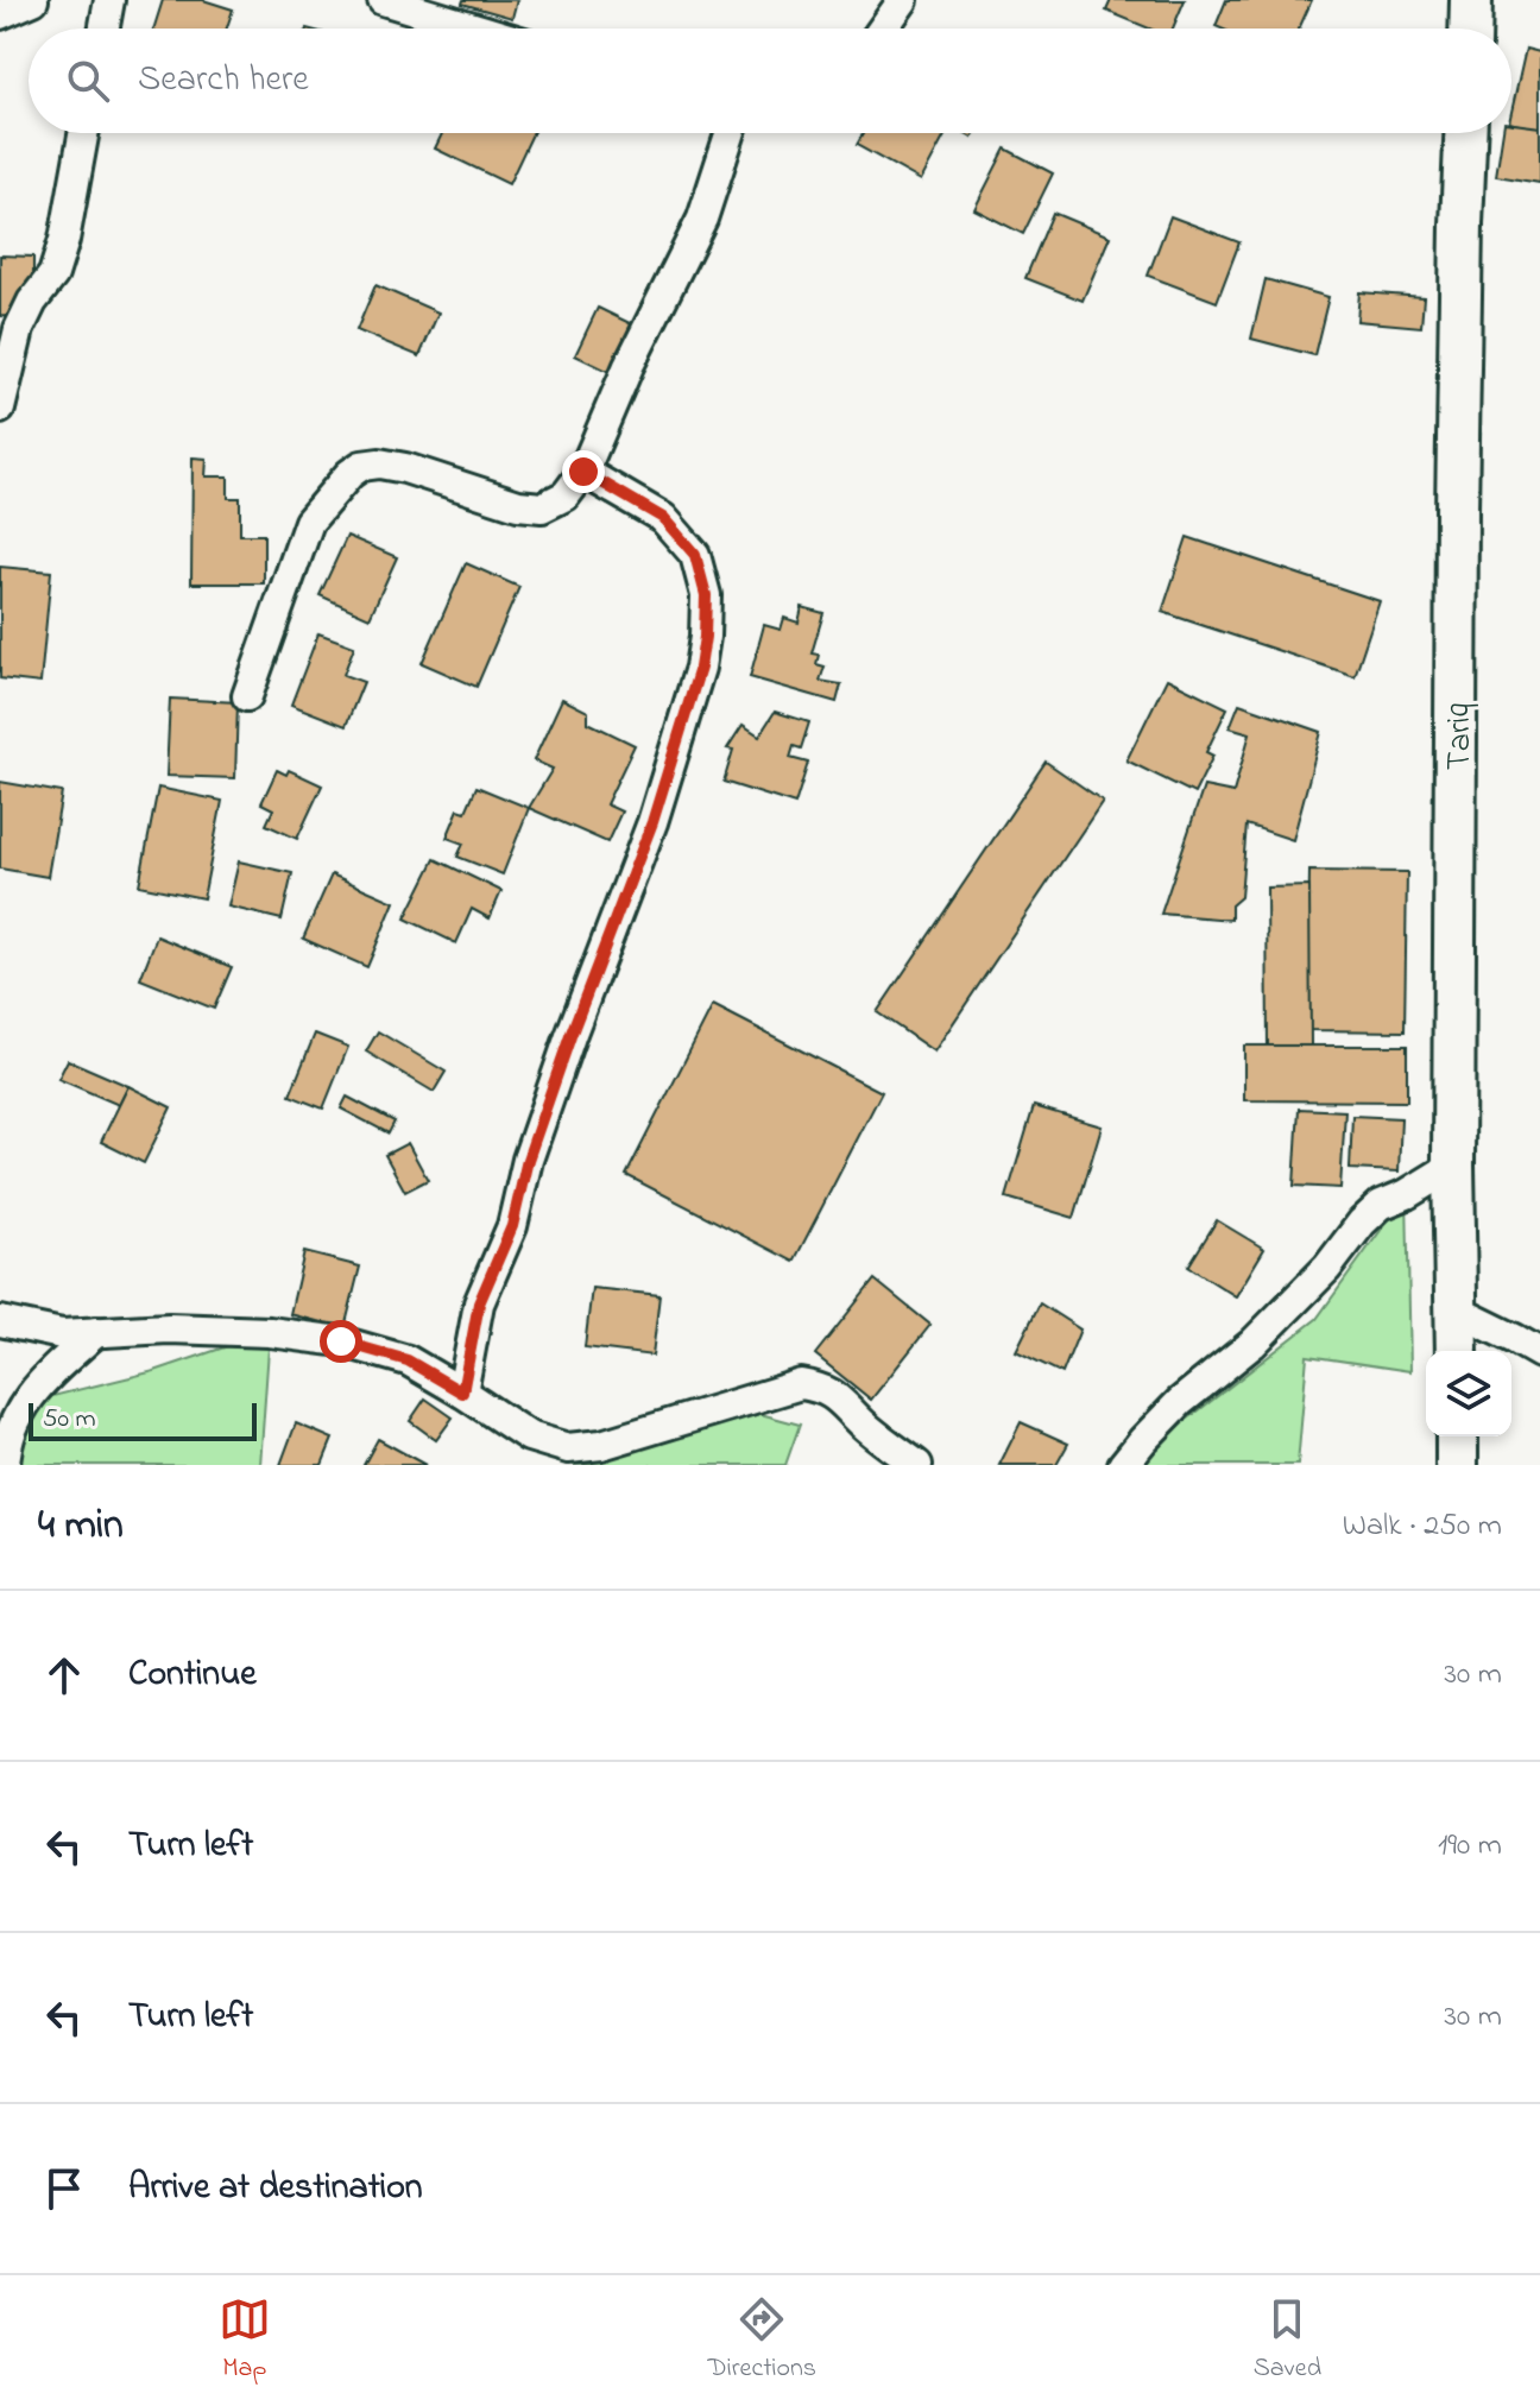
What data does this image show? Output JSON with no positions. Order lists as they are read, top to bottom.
{
  "streets": {
    "main road": ["Tariq"]
  },
  "scale_bar": "50 m",
  "page": {
    "search": "Search here",
    "scale": "50 m",
    "heading": ["4 min", "Walk · 250 m"],
    "list": [
      ["Continue", "30 m"],
      ["Turn left", "190 m"],
      ["Turn left", "30 m"],
      "Arrive at destination"
    ],
    "nav": ["Map", "Directions", "Saved"]
  }
}
